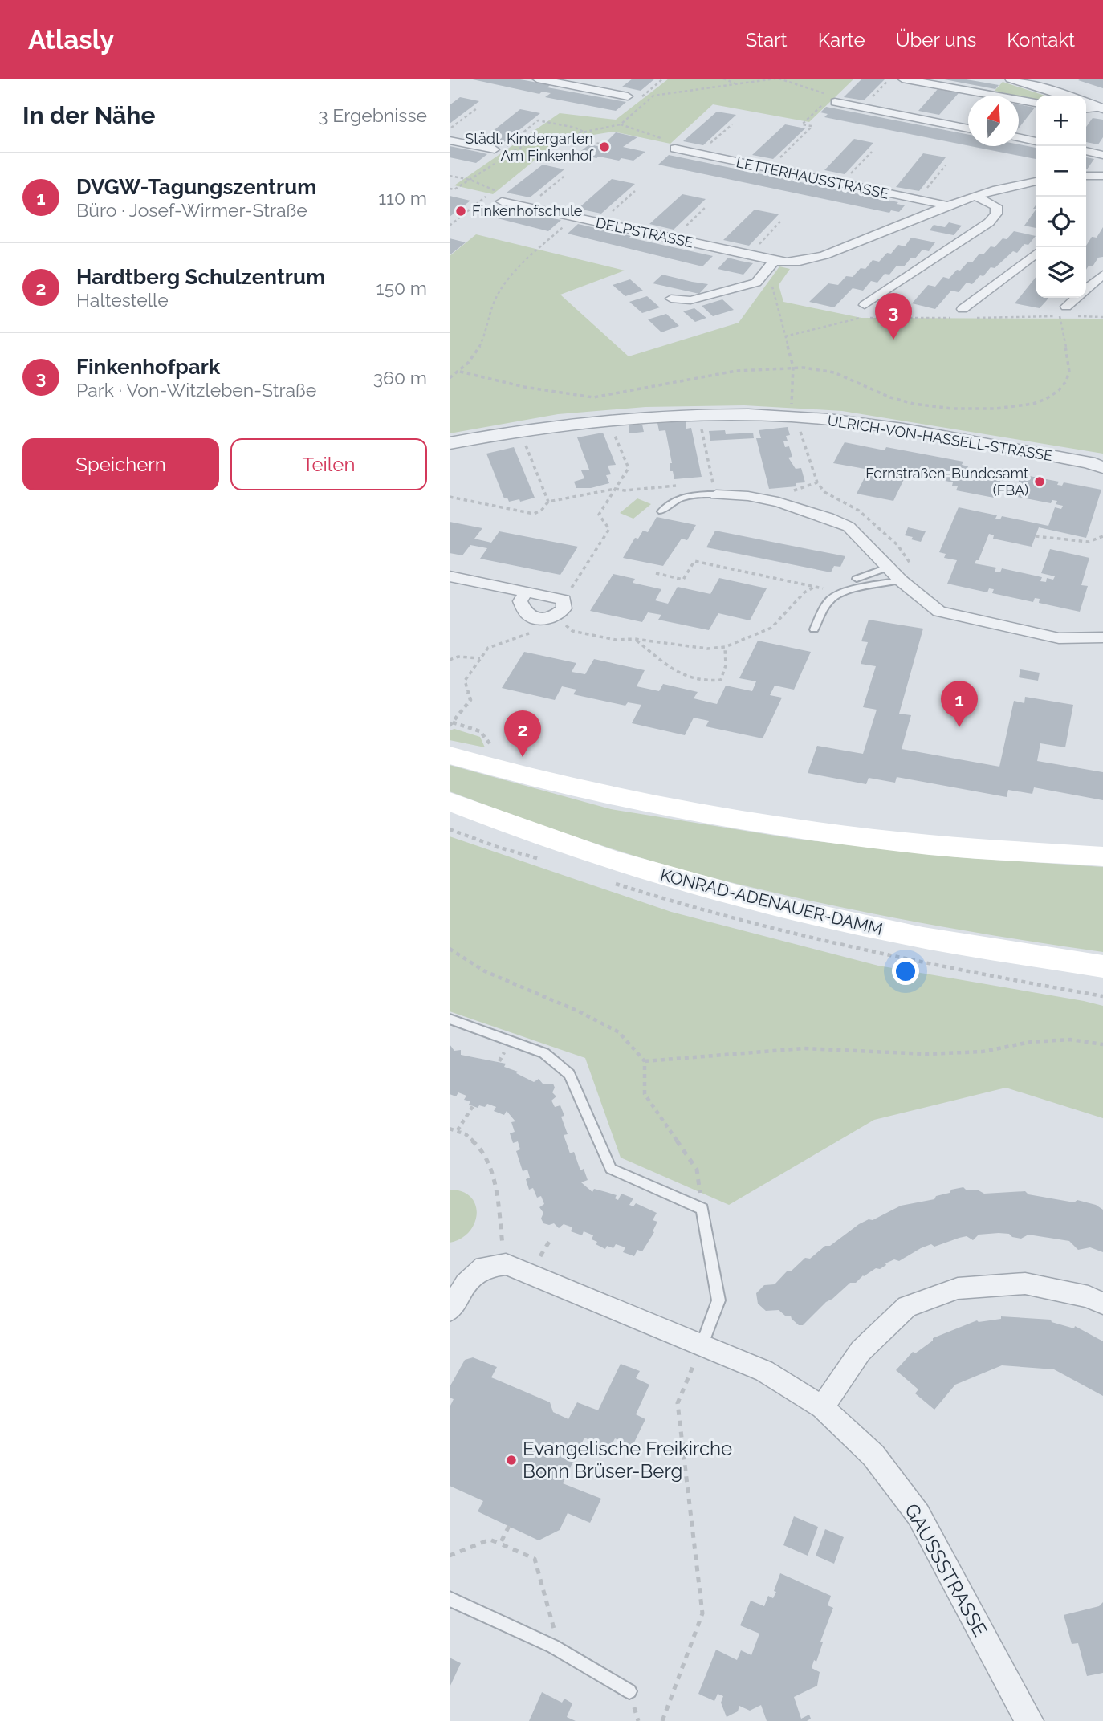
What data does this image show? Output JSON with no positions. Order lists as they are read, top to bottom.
{
  "streets": {
    "main road": ["KONRAD-ADENAUER-DAMM"],
    "street": [
      "LETTERHAUSSTRASSE",
      "DELPSTRASSE",
      "ULRICH-VON-HASSELL-STRASSE",
      "GAUSSSTRASSE"
    ]
  },
  "crossings": [
    ["LETTERHAUSSTRASSE", "DELPSTRASSE"]
  ],
  "places": [
    "Städt. Kindergarten Am Finkenhof",
    "Finkenhofschule",
    "Fernstraßen-Bundesamt (FBA)",
    "Evangelische Freikirche Bonn Brüser-Berg"
  ],
  "north": "top",
  "page": {
    "header": "Atlasly",
    "nav": [
      "Start",
      "Karte",
      "Über uns",
      "Kontakt"
    ],
    "heading": ["In der Nähe", "3 Ergebnisse"],
    "map_buttons": ["+", "−"],
    "list": [
      {
        "mark": "1",
        "name": "DVGW-Tagungszentrum",
        "note": "Büro · Josef-Wirmer-Straße",
        "value": "110 m"
      },
      {
        "mark": "2",
        "name": "Hardtberg Schulzentrum",
        "note": "Haltestelle",
        "value": "150 m"
      },
      {
        "mark": "3",
        "name": "Finkenhofpark",
        "note": "Park · Von-Witzleben-Straße",
        "value": "360 m"
      }
    ],
    "pins": ["3", "1", "2"],
    "buttons": ["Speichern", "Teilen"]
  }
}
